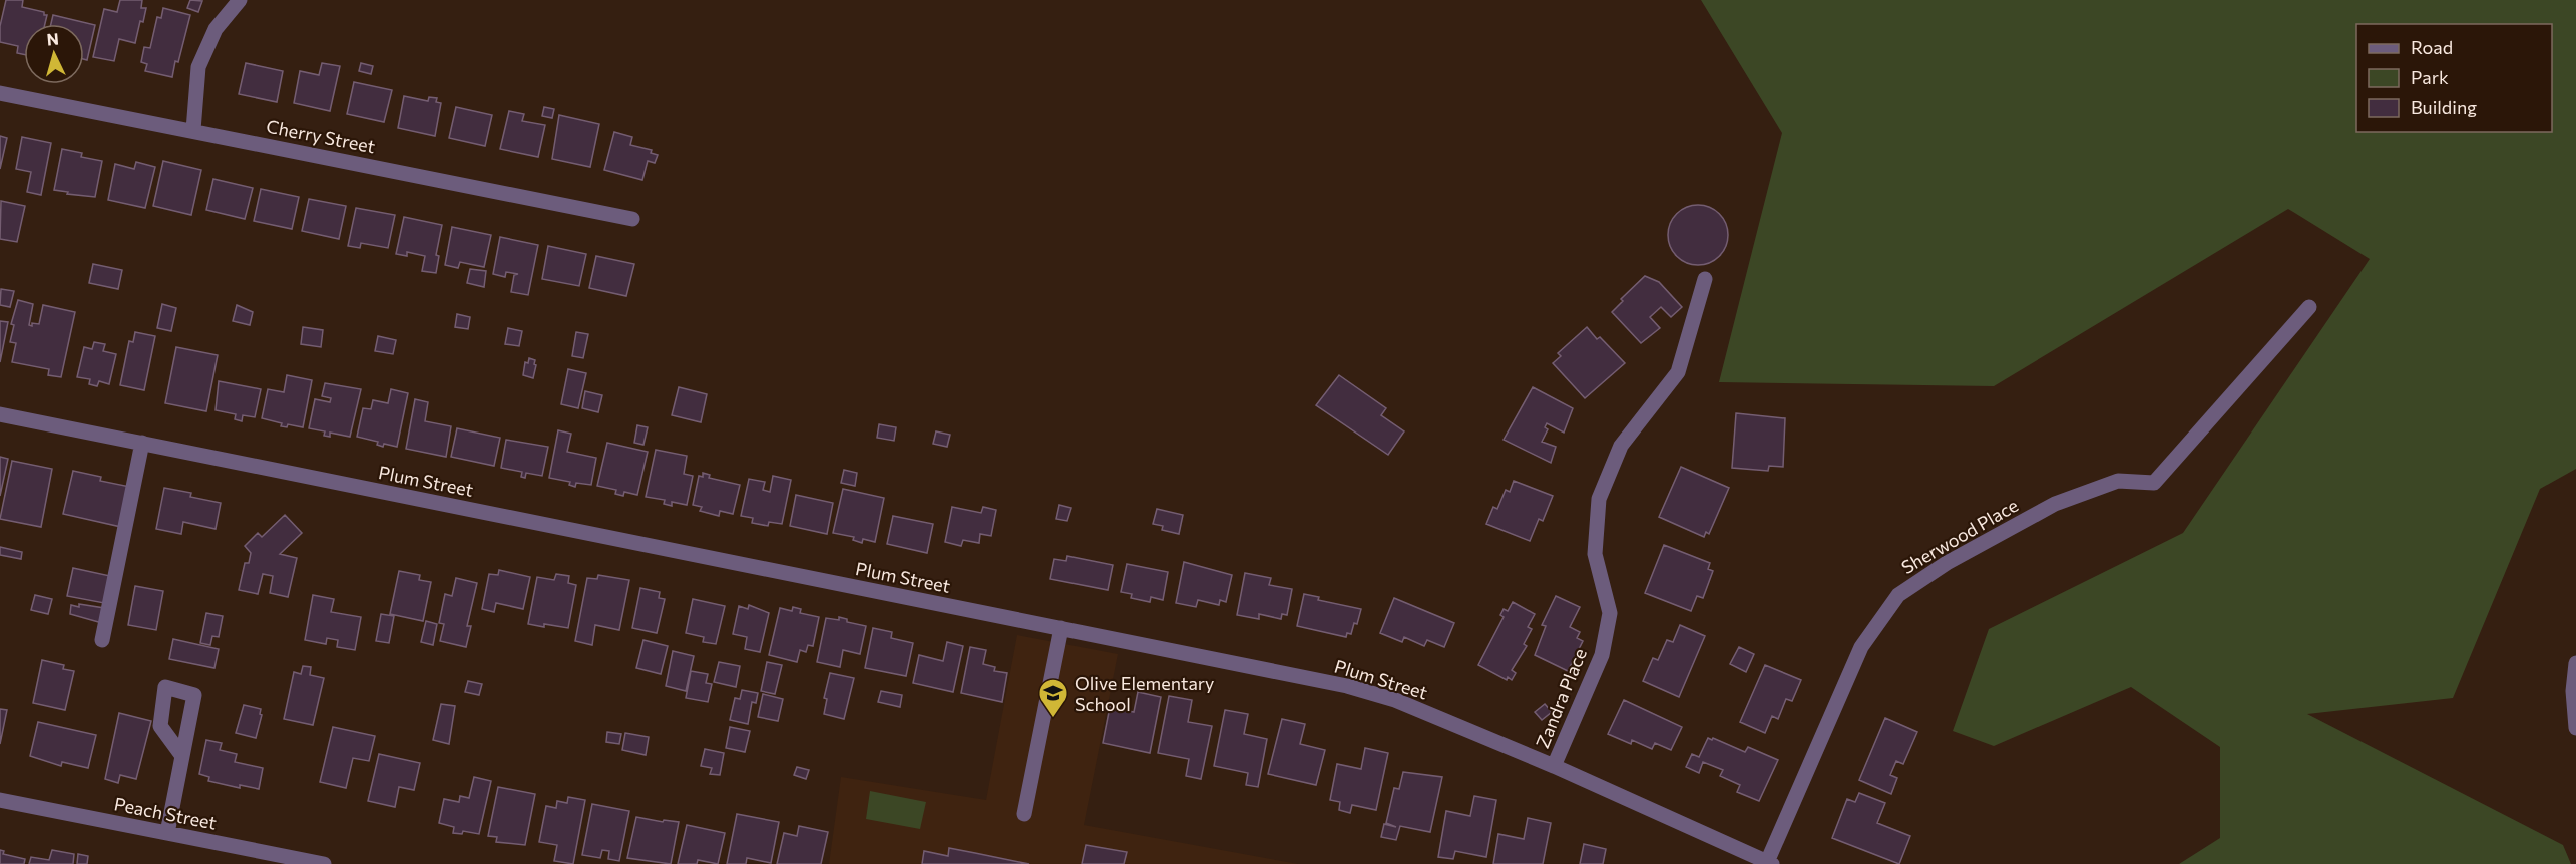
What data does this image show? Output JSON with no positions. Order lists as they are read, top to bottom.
{
  "streets": {
    "street": [
      "Cherry Street",
      "Plum Street",
      "Sherwood Place",
      "Zandra Place",
      "Peach Street"
    ]
  },
  "crossings": [
    ["Plum Street", "Sherwood Place"],
    ["Plum Street", "Zandra Place"]
  ],
  "places": {
    "school or university": ["Olive Elementary School"]
  },
  "legend": ["Road", "Park", "Building"],
  "north": "top"
}
